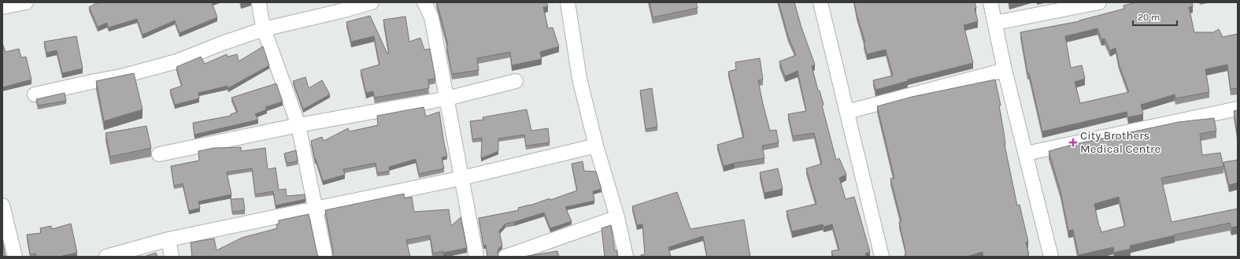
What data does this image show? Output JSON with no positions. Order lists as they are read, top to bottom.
{
  "places": {
    "health": ["City Brothers Medical Centre"]
  },
  "scale_bar": "20 m"
}
